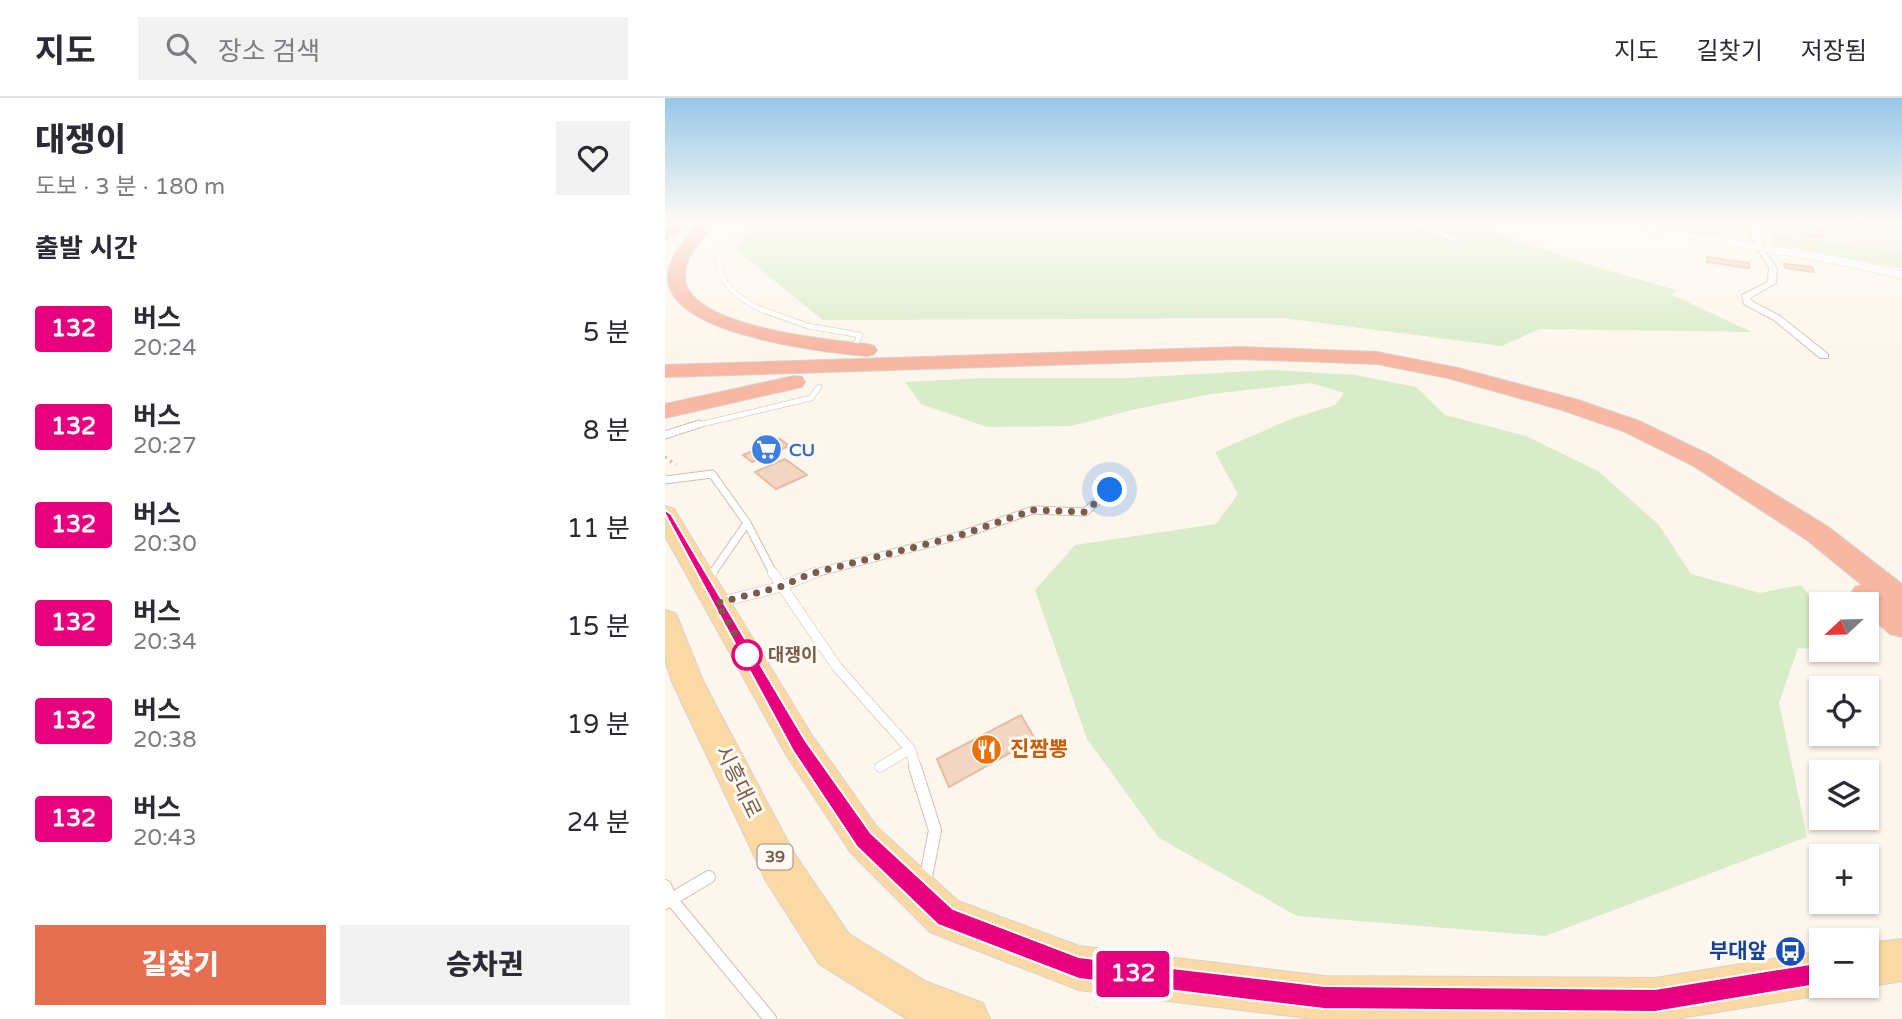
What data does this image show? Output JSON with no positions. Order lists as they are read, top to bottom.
{
  "streets": {
    "main road": ["시흥대로", "39"]
  },
  "places": {
    "supermarket": ["CU"],
    "other": ["대쟁이"],
    "restaurant": ["진짬뽕"],
    "bus stop": ["부대앞"]
  },
  "lines": ["bus line 132"],
  "north": "left",
  "page": {
    "header": "지도",
    "search": "장소 검색",
    "nav": ["지도", "길찾기", "저장됨"],
    "heading": [
      ["대쟁이", "도보 · 3 분 · 180 m"],
      "출발 시간"
    ],
    "on_map": "132",
    "list": [
      {
        "mark": "132",
        "name": "버스",
        "note": "20:24",
        "value": "5 분"
      },
      {
        "mark": "132",
        "name": "버스",
        "note": "20:27",
        "value": "8 분"
      },
      {
        "mark": "132",
        "name": "버스",
        "note": "20:30",
        "value": "11 분"
      },
      {
        "mark": "132",
        "name": "버스",
        "note": "20:34",
        "value": "15 분"
      },
      {
        "mark": "132",
        "name": "버스",
        "note": "20:38",
        "value": "19 분"
      },
      {
        "mark": "132",
        "name": "버스",
        "note": "20:43",
        "value": "24 분"
      }
    ],
    "map_buttons": ["+", "−"],
    "buttons": ["길찾기", "승차권"]
  }
}
